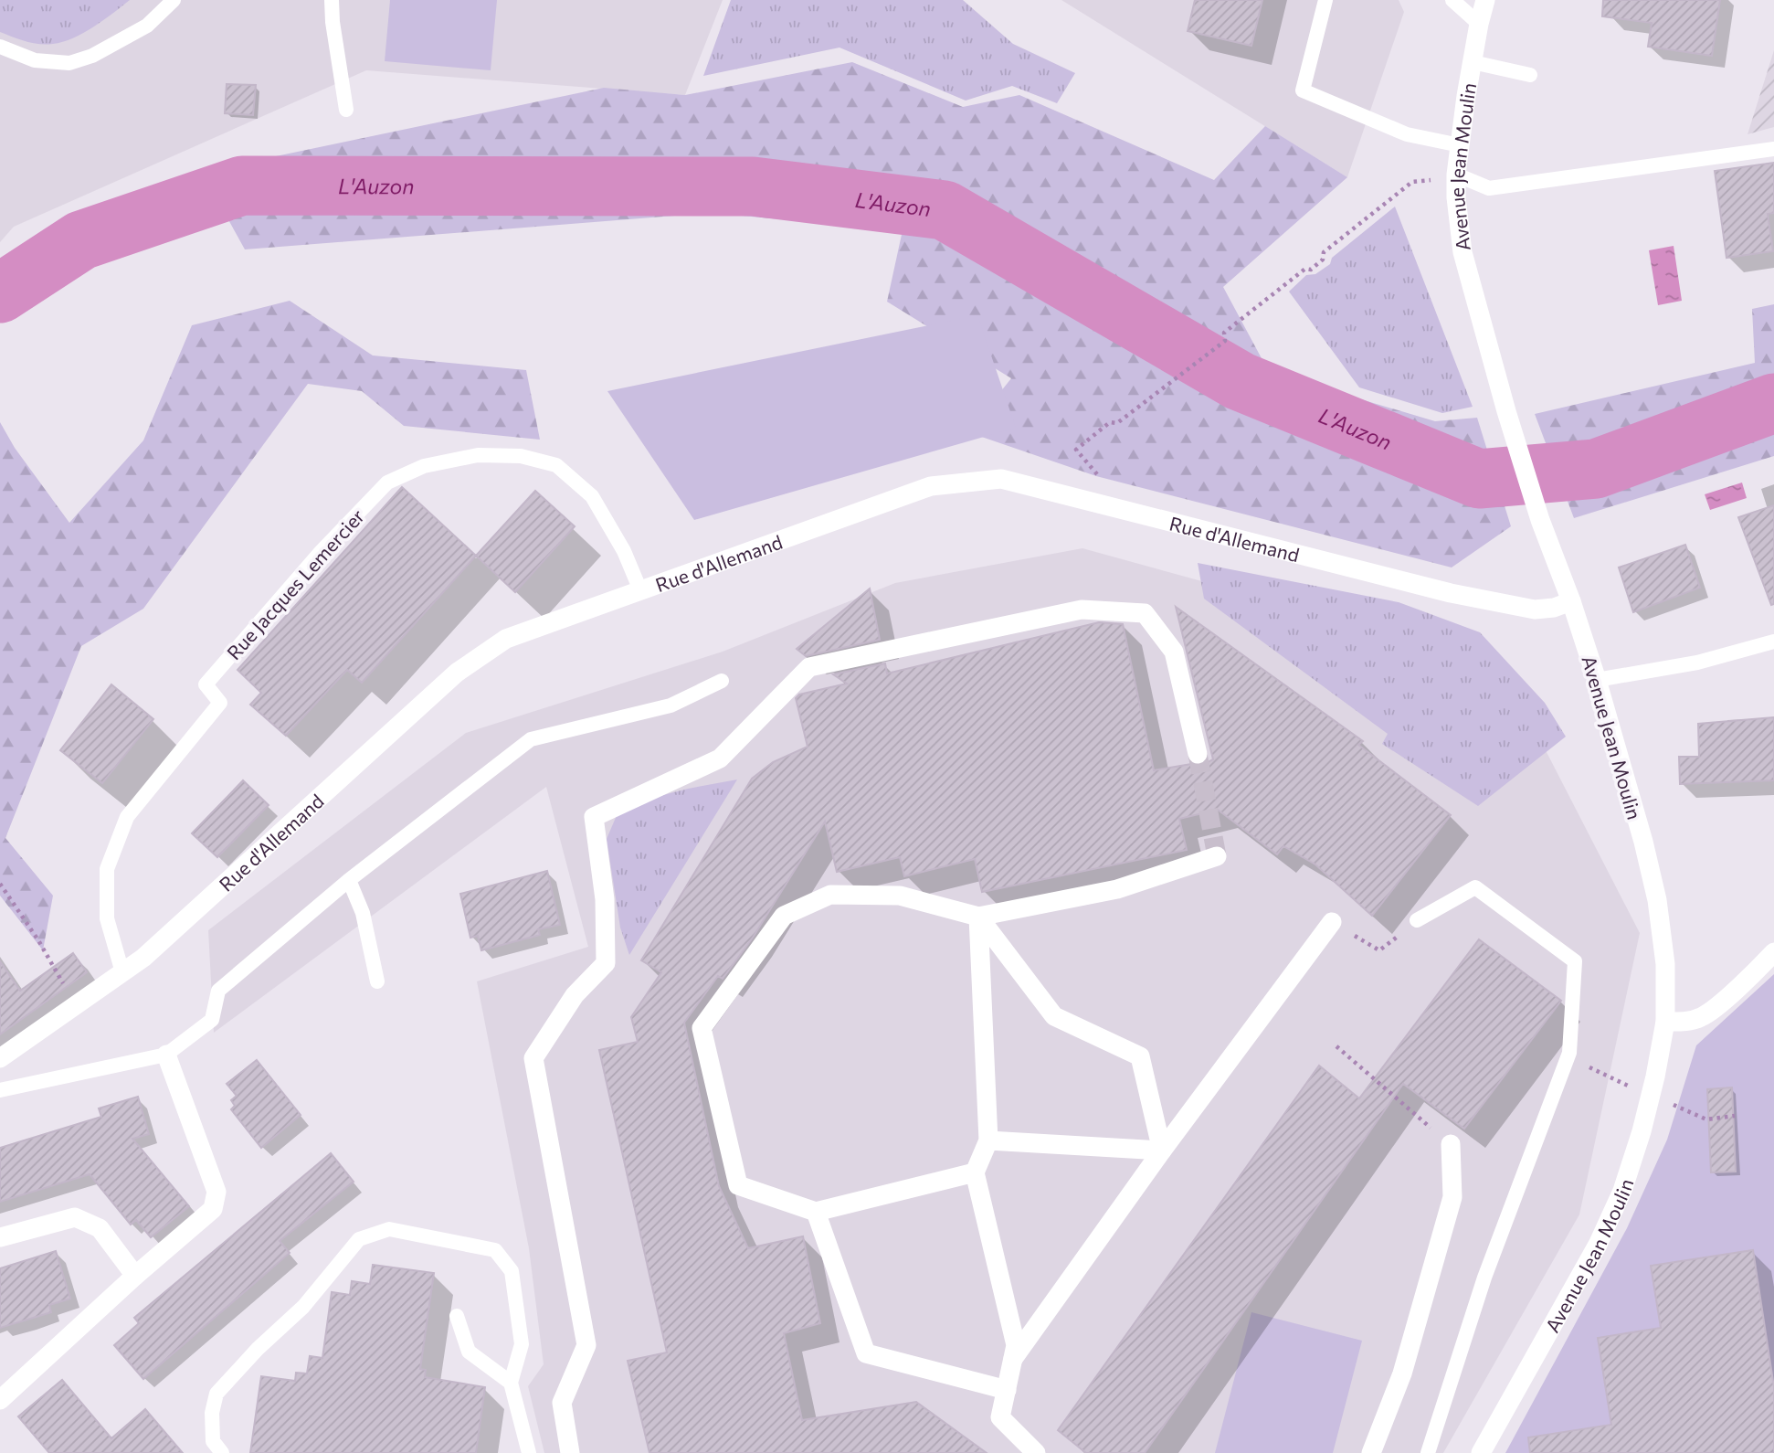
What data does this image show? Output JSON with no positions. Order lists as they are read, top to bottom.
{
  "streets": {
    "street": ["Avenue Jean Moulin", "Rue d'Allemand"],
    "lane": ["Rue Jacques Lemercier"]
  },
  "crossings": [
    ["Avenue Jean Moulin", "Rue d'Allemand"],
    ["Rue d'Allemand", "Rue Jacques Lemercier"]
  ],
  "water": ["L'Auzon"]
}
